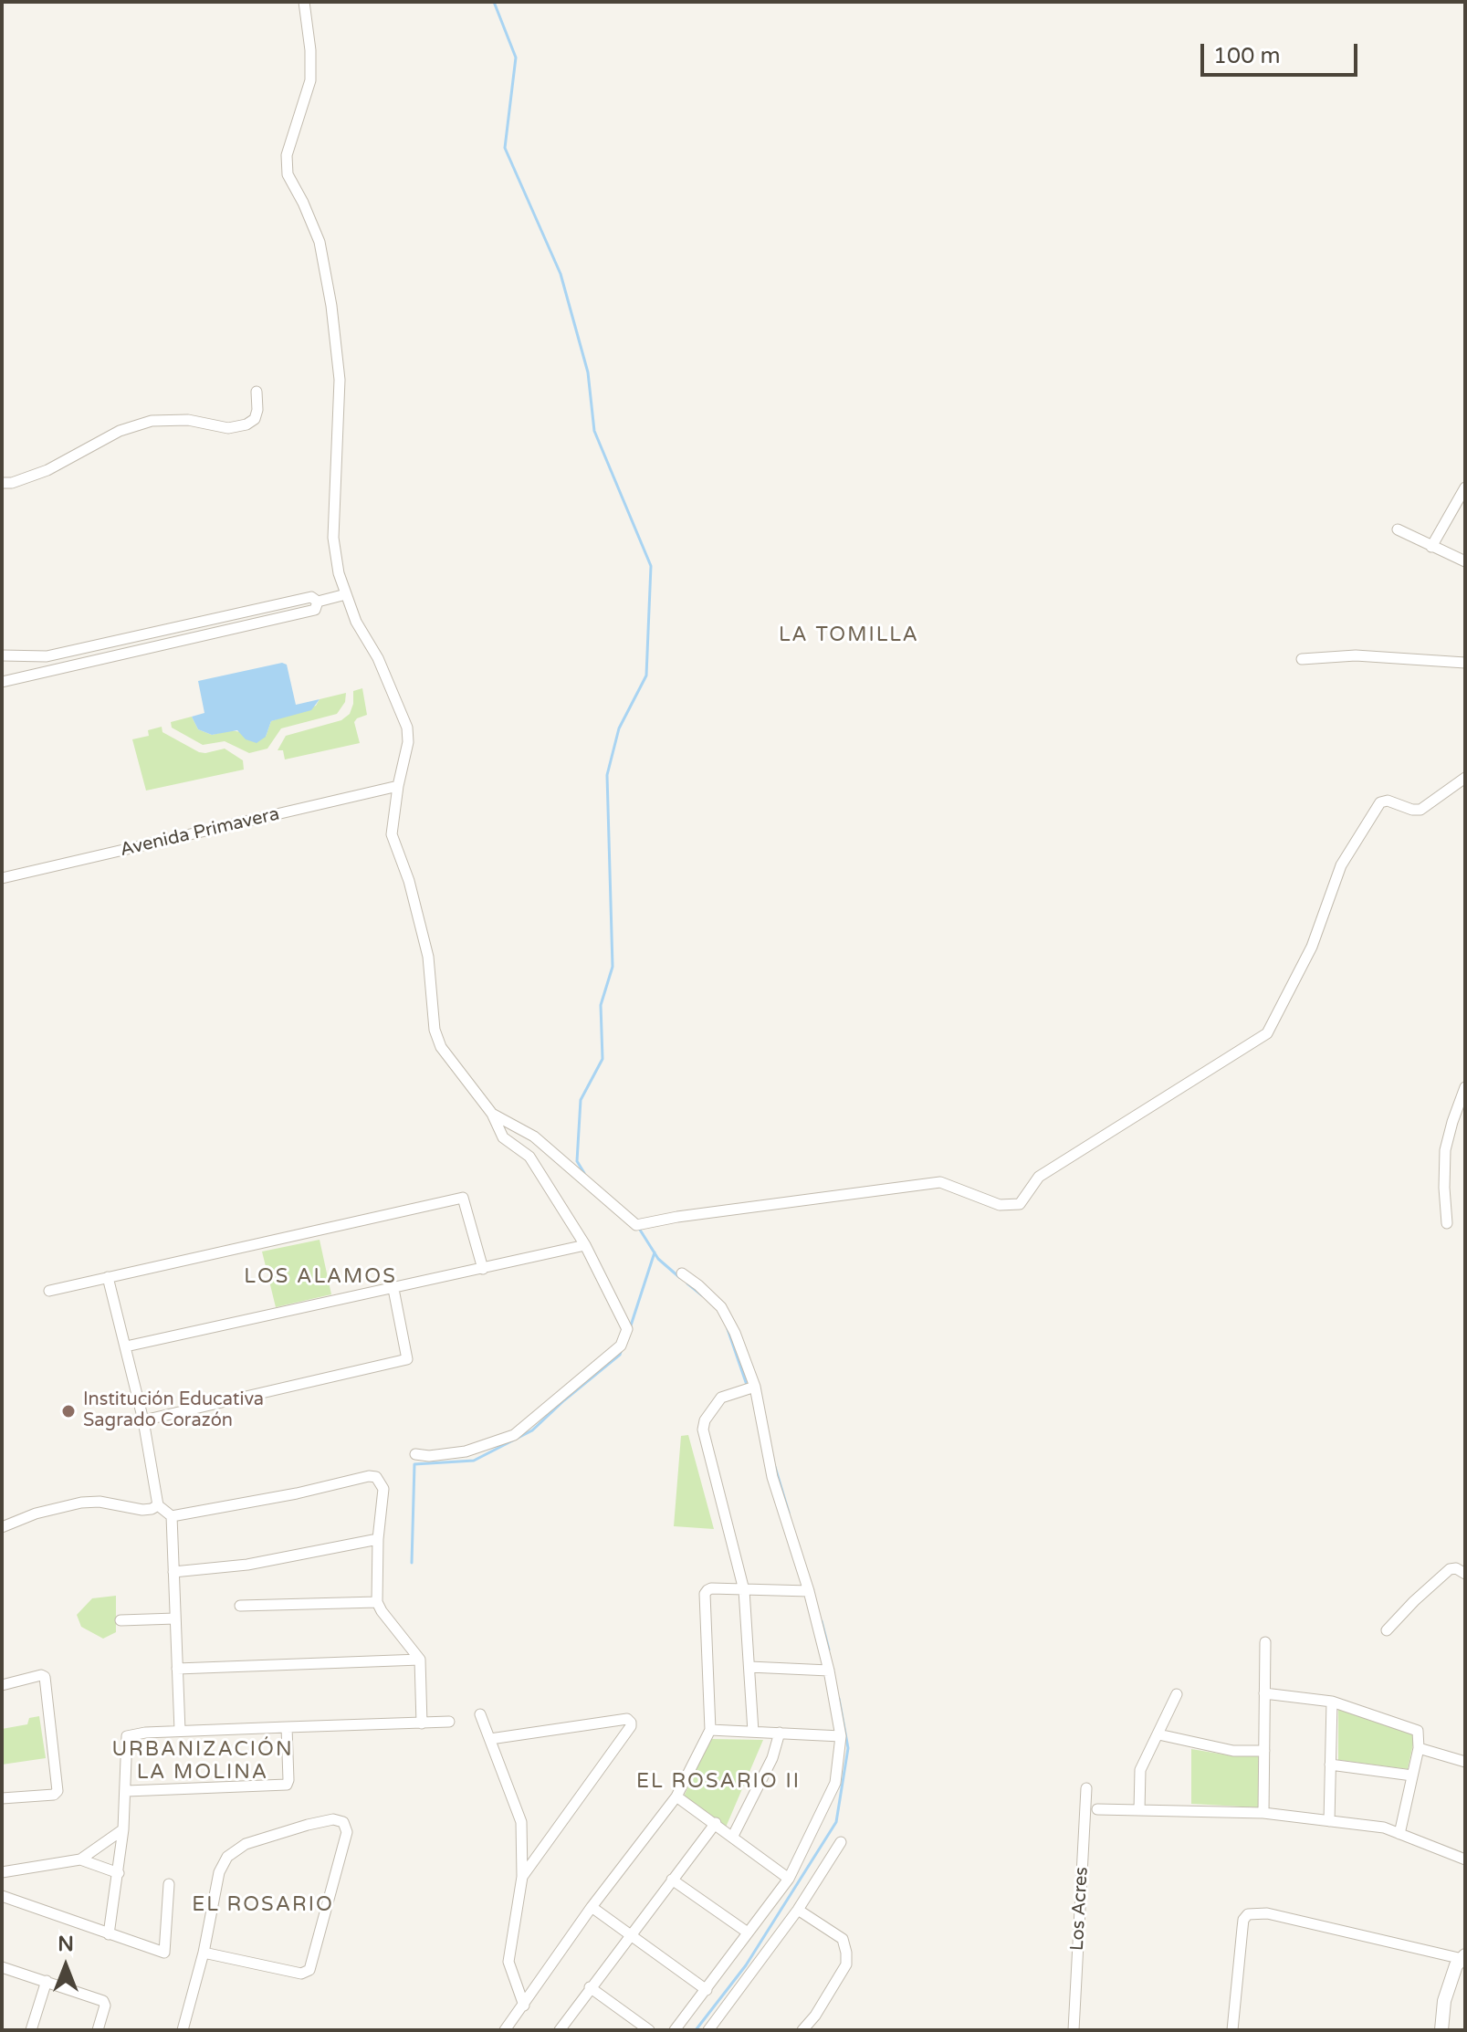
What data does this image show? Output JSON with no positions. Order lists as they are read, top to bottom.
{
  "streets": {
    "street": ["Avenida Primavera", "Los Acres"]
  },
  "districts": [
    "LA TOMILLA",
    "LOS ALAMOS",
    "URBANIZACIÓN LA MOLINA",
    "EL ROSARIO II",
    "EL ROSARIO"
  ],
  "places": ["Institución Educativa Sagrado Corazón"],
  "scale_bar": "100 m",
  "north": "top"
}
